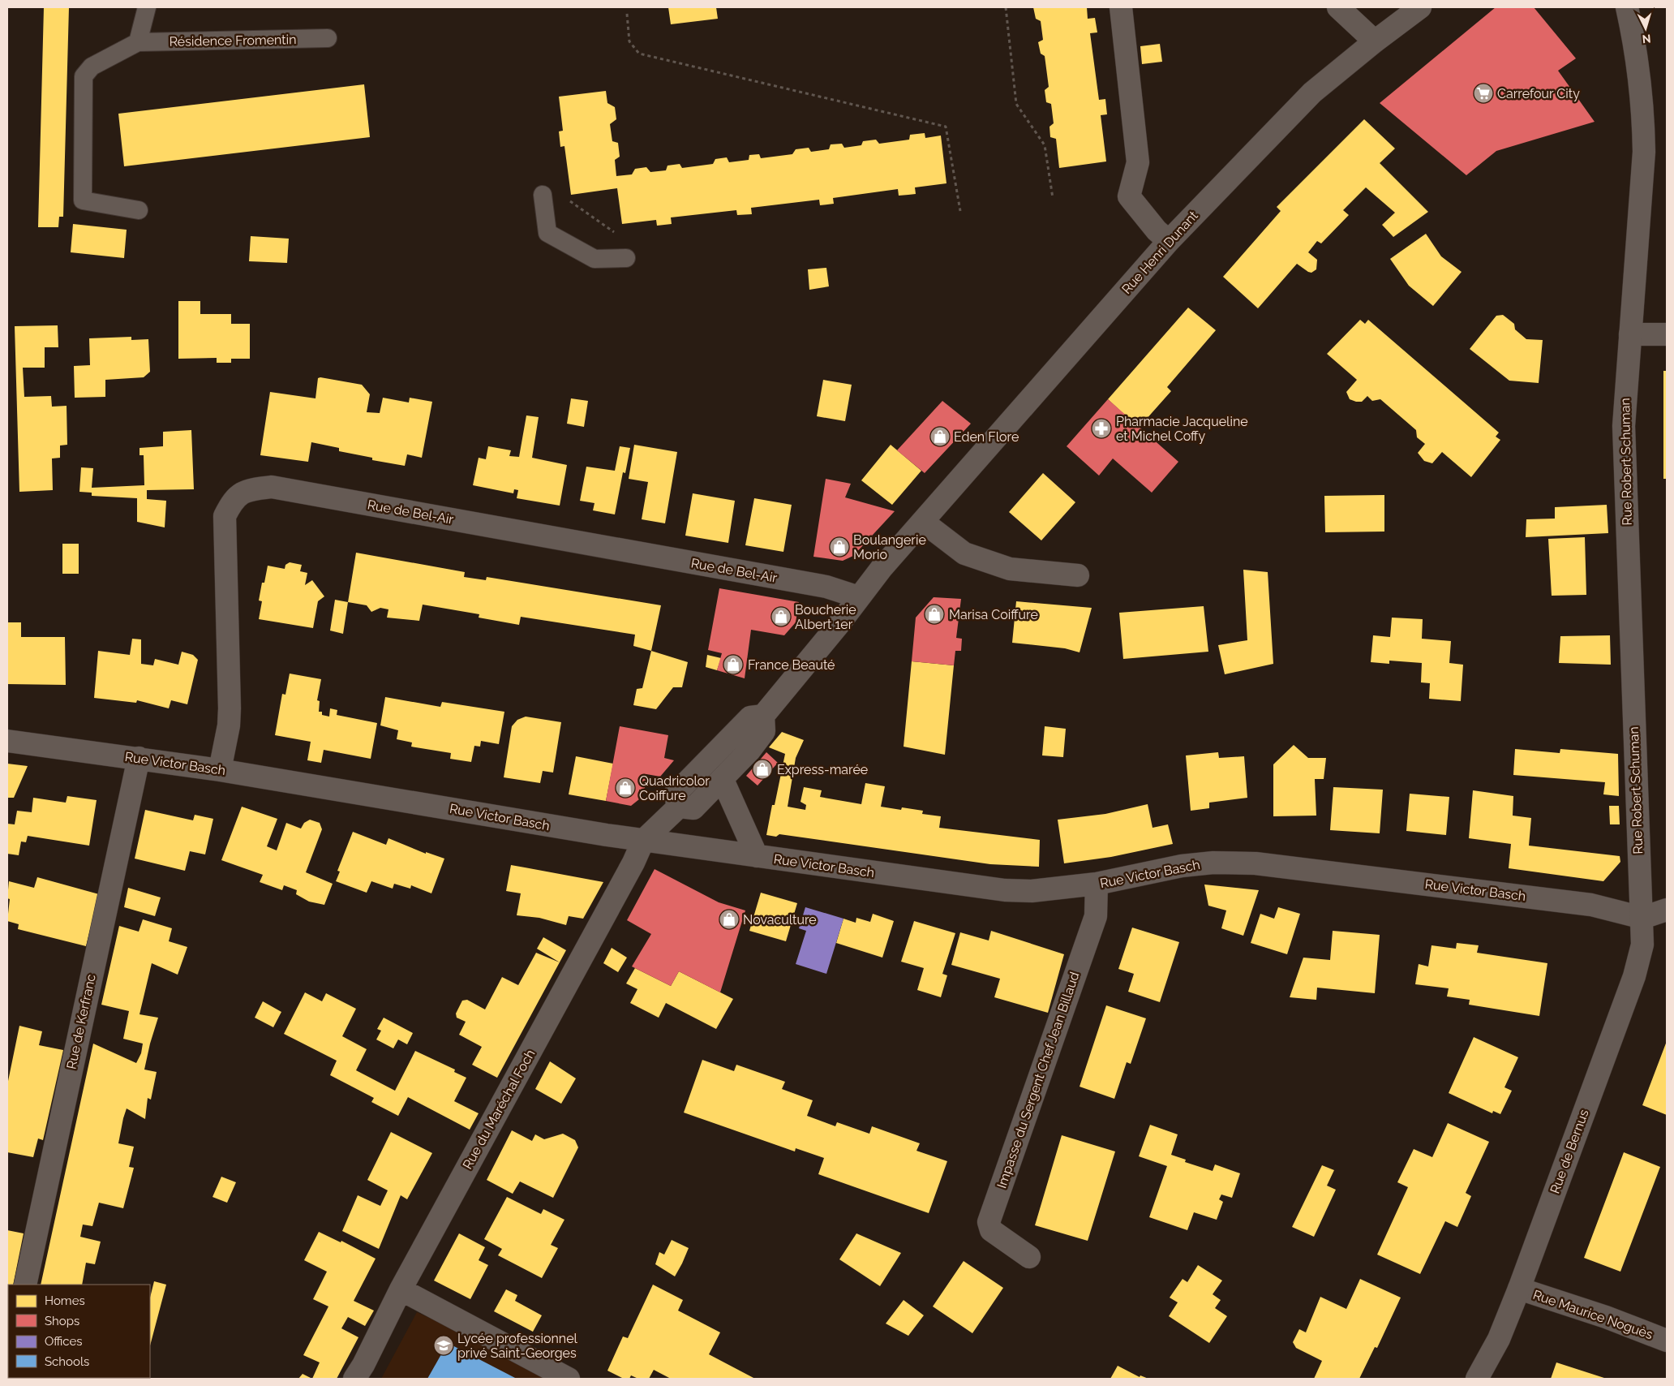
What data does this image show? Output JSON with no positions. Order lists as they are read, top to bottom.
{
  "streets": {
    "street": [
      "Rue Henri Dunant",
      "Rue Robert Schuman",
      "Rue de Bel-Air",
      "Rue Victor Basch",
      "Rue de Kerfranc",
      "Impasse du Sergent Chef Jean Billaud",
      "Rue du Maréchal Foch",
      "Rue de Bernus",
      "Rue Maurice Noguès"
    ],
    "lane": ["Résidence Fromentin"]
  },
  "crossings": [
    ["Rue Henri Dunant", "Rue de Bel-Air"],
    ["Rue Robert Schuman", "Rue Victor Basch"],
    ["Rue Robert Schuman", "Rue de Bernus"],
    ["Rue de Bel-Air", "Rue Victor Basch"],
    ["Rue Victor Basch", "Rue de Kerfranc"],
    ["Rue Victor Basch", "Impasse du Sergent Chef Jean Billaud"],
    ["Rue Victor Basch", "Rue du Maréchal Foch"],
    ["Rue Victor Basch", "Rue de Bernus"],
    ["Rue de Bernus", "Rue Maurice Noguès"]
  ],
  "places": {
    "supermarket": ["Carrefour City"],
    "pharmacy": ["Pharmacie Jacqueline et Michel Coffy"],
    "shop": [
      "Eden Flore",
      "Boulangerie Morio",
      "Marisa Coiffure",
      "Boucherie Albert 1er",
      "France Beauté",
      "Express-marée",
      "Quadricolor Coiffure",
      "Novaculture"
    ],
    "school or university": ["Lycée professionnel privé Saint-Georges"]
  },
  "legend": [
    "Homes",
    "Shops",
    "Offices",
    "Schools"
  ],
  "north": "bottom"
}
